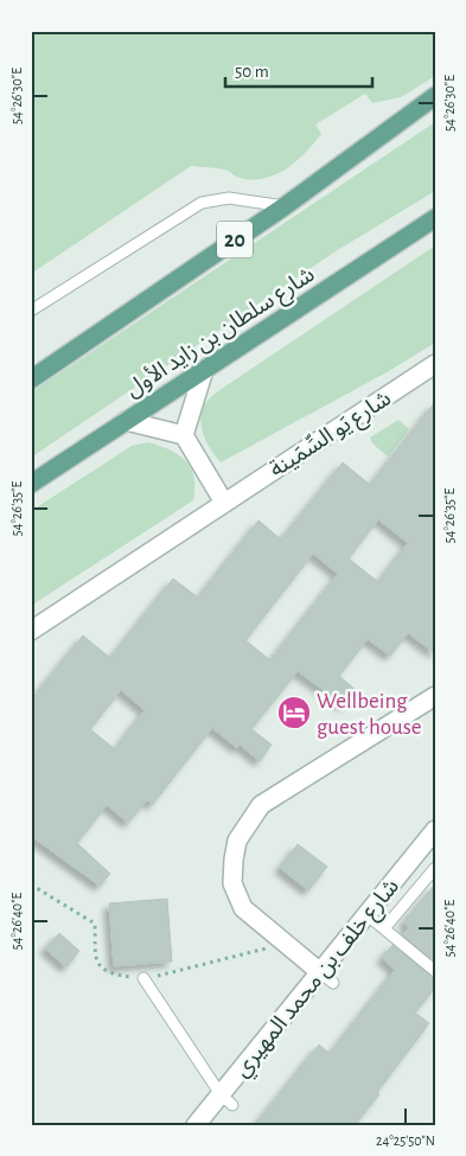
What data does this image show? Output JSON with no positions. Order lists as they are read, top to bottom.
{
  "streets": {
    "main road": ["20", "شارع سلطان بن زايد الأول"],
    "street": ["شارع يَو السِّمَينة", "شارع خلف بن محمد المهيري"]
  },
  "places": {
    "hotel": ["Wellbeing guest house"]
  },
  "scale_bar": "50 m",
  "coordinates": [
    "54°26'30\"E",
    "54°26'35\"E",
    "54°26'40\"E",
    "24°25'50\"N"
  ]
}
